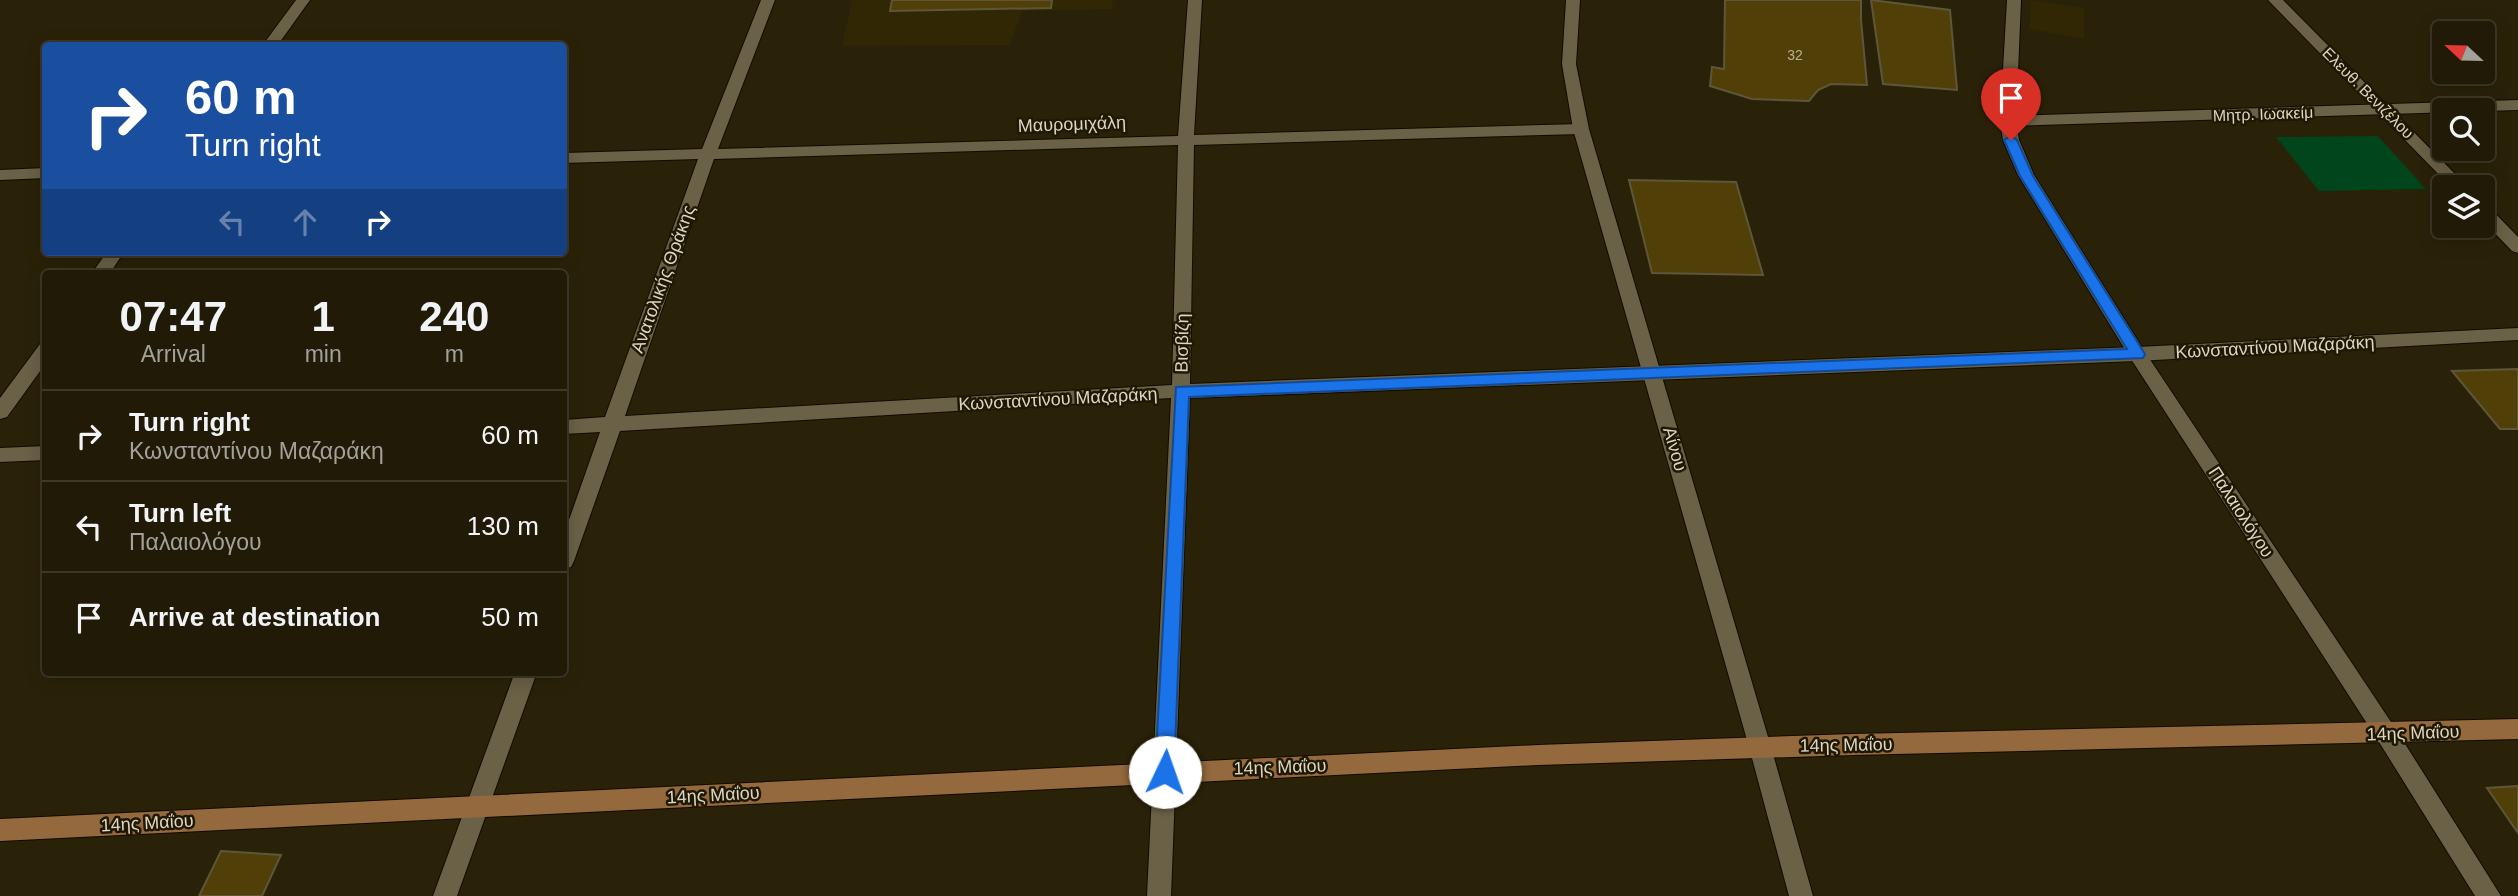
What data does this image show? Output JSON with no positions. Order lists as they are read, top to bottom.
{
  "streets": {
    "main road": ["14ης Μαΐου"],
    "street": [
      "Ελευθ. Βενιζέλου",
      "Μητρ. Ιωακείμ",
      "Μαυρομιχάλη",
      "Ανατολικής Θράκης",
      "Βισβίζη",
      "Κωνσταντίνου Μαζαράκη",
      "Αίνου",
      "Παλαιολόγου"
    ]
  },
  "crossings": [
    ["Ελευθ. Βενιζέλου", "Μητρ. Ιωακείμ"],
    ["Μητρ. Ιωακείμ", "Παλαιολόγου"],
    ["Μαυρομιχάλη", "Ανατολικής Θράκης"],
    ["Μαυρομιχάλη", "Βισβίζη"],
    ["Μαυρομιχάλη", "Αίνου"],
    ["Ανατολικής Θράκης", "Κωνσταντίνου Μαζαράκη"],
    ["Βισβίζη", "Κωνσταντίνου Μαζαράκη"],
    ["Βισβίζη", "14ης Μαΐου"],
    ["Κωνσταντίνου Μαζαράκη", "Αίνου"],
    ["Κωνσταντίνου Μαζαράκη", "Παλαιολόγου"],
    ["Αίνου", "14ης Μαΐου"],
    ["Παλαιολόγου", "14ης Μαΐου"]
  ],
  "house_numbers": ["32"],
  "north": "left",
  "page": {
    "turn": ["60 m", "Turn right"],
    "eta": [
      "07:47",
      "Arrival",
      "1",
      "min",
      "240",
      "m"
    ],
    "list": [
      {
        "name": "Turn right",
        "note": "Κωνσταντίνου Μαζαράκη",
        "value": "60 m"
      },
      {
        "name": "Turn left",
        "note": "Παλαιολόγου",
        "value": "130 m"
      },
      {
        "name": "Arrive at destination",
        "value": "50 m"
      }
    ]
  }
}
